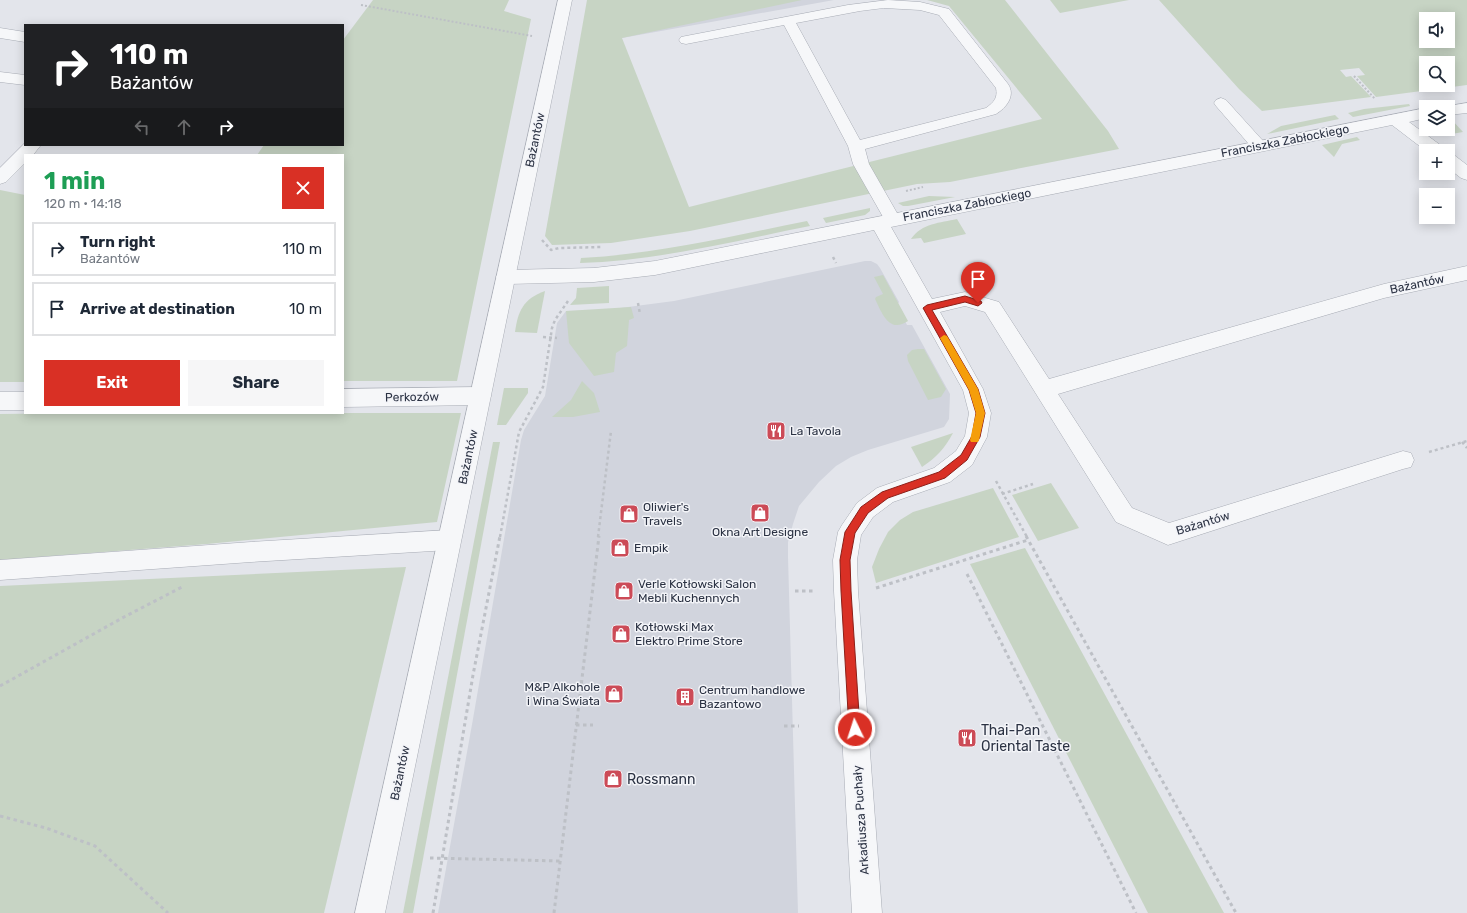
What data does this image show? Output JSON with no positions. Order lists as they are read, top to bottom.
{
  "streets": {
    "street": [
      "Bażantów",
      "Franciszka Zabłockiego",
      "Perkozów",
      "Arkadiusza Puchały"
    ]
  },
  "crossings": [
    ["Bażantów", "Franciszka Zabłockiego"],
    ["Bażantów", "Perkozów"],
    ["Bażantów", "Arkadiusza Puchały"],
    ["Franciszka Zabłockiego", "Arkadiusza Puchały"]
  ],
  "places": {
    "restaurant": ["La Tavola", "Thai-Pan Oriental Taste"],
    "shop": [
      "Okna Art Designe",
      "Oliwier's Travels",
      "Empik",
      "Verle Kotłowski Salon Mebli Kuchennych",
      "Kotłowski Max Elektro Prime Store",
      "M&P Alkohole i Wina Świata",
      "Rossmann"
    ],
    "building": ["Centrum handlowe Bazantowo"]
  },
  "page": {
    "map_buttons": ["+", "−"],
    "turn": ["110 m", "Bażantów"],
    "heading": ["1 min", "120 m · 14:18"],
    "list": [
      {
        "name": "Turn right",
        "note": "Bażantów",
        "value": "110 m"
      },
      {
        "name": "Arrive at destination",
        "value": "10 m"
      }
    ],
    "buttons": ["Exit", "Share"]
  }
}
